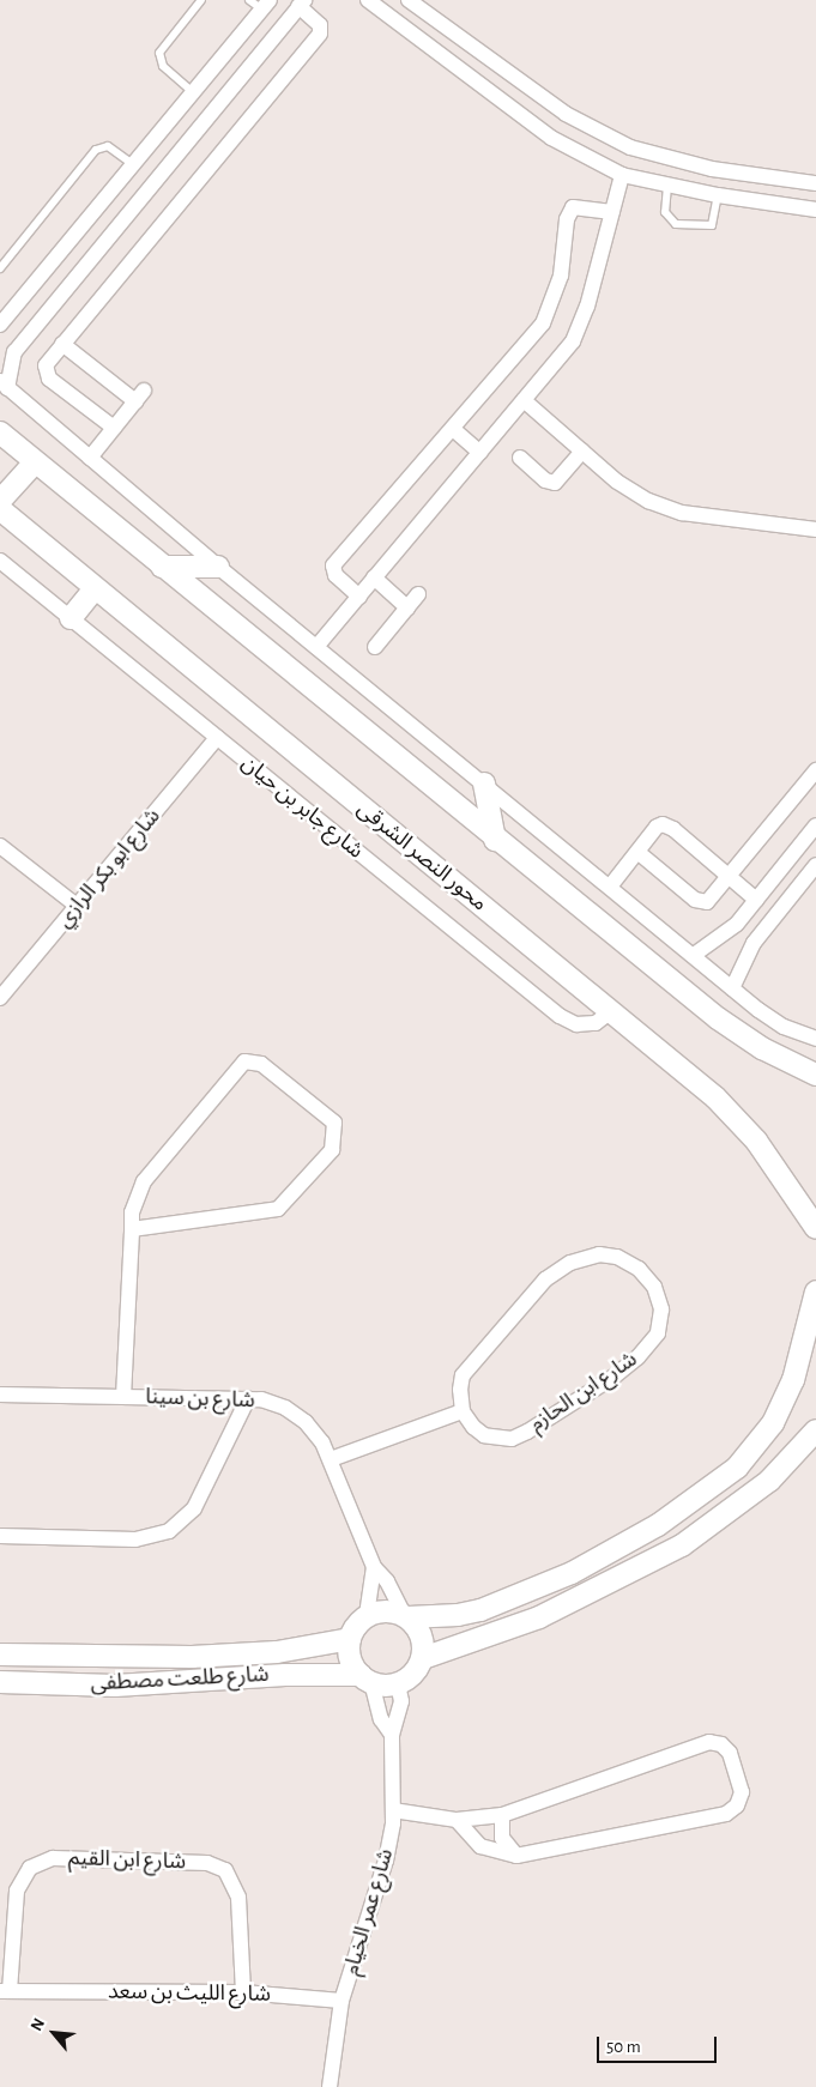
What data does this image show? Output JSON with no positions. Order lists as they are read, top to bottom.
{
  "streets": {
    "street": [
      "شارع جابر بن حيان",
      "محور النصر الشرقى",
      "شارع ابو بكر الرازي",
      "شارع ابن الحازم",
      "شارع بن سينا",
      "شارع طلعت مصطفى",
      "شارع ابن القيم",
      "شارع عمر الخيام",
      "شارع الليث بن سعد"
    ]
  },
  "crossings": [
    ["شارع جابر بن حيان", "محور النصر الشرقى"],
    ["شارع جابر بن حيان", "شارع ابو بكر الرازي"],
    ["شارع بن سينا", "شارع طلعت مصطفى"],
    ["شارع بن سينا", "شارع عمر الخيام"],
    ["شارع طلعت مصطفى", "شارع عمر الخيام"],
    ["شارع ابن القيم", "شارع الليث بن سعد"],
    ["شارع عمر الخيام", "شارع الليث بن سعد"]
  ],
  "scale_bar": "50 m",
  "north": "top left"
}
